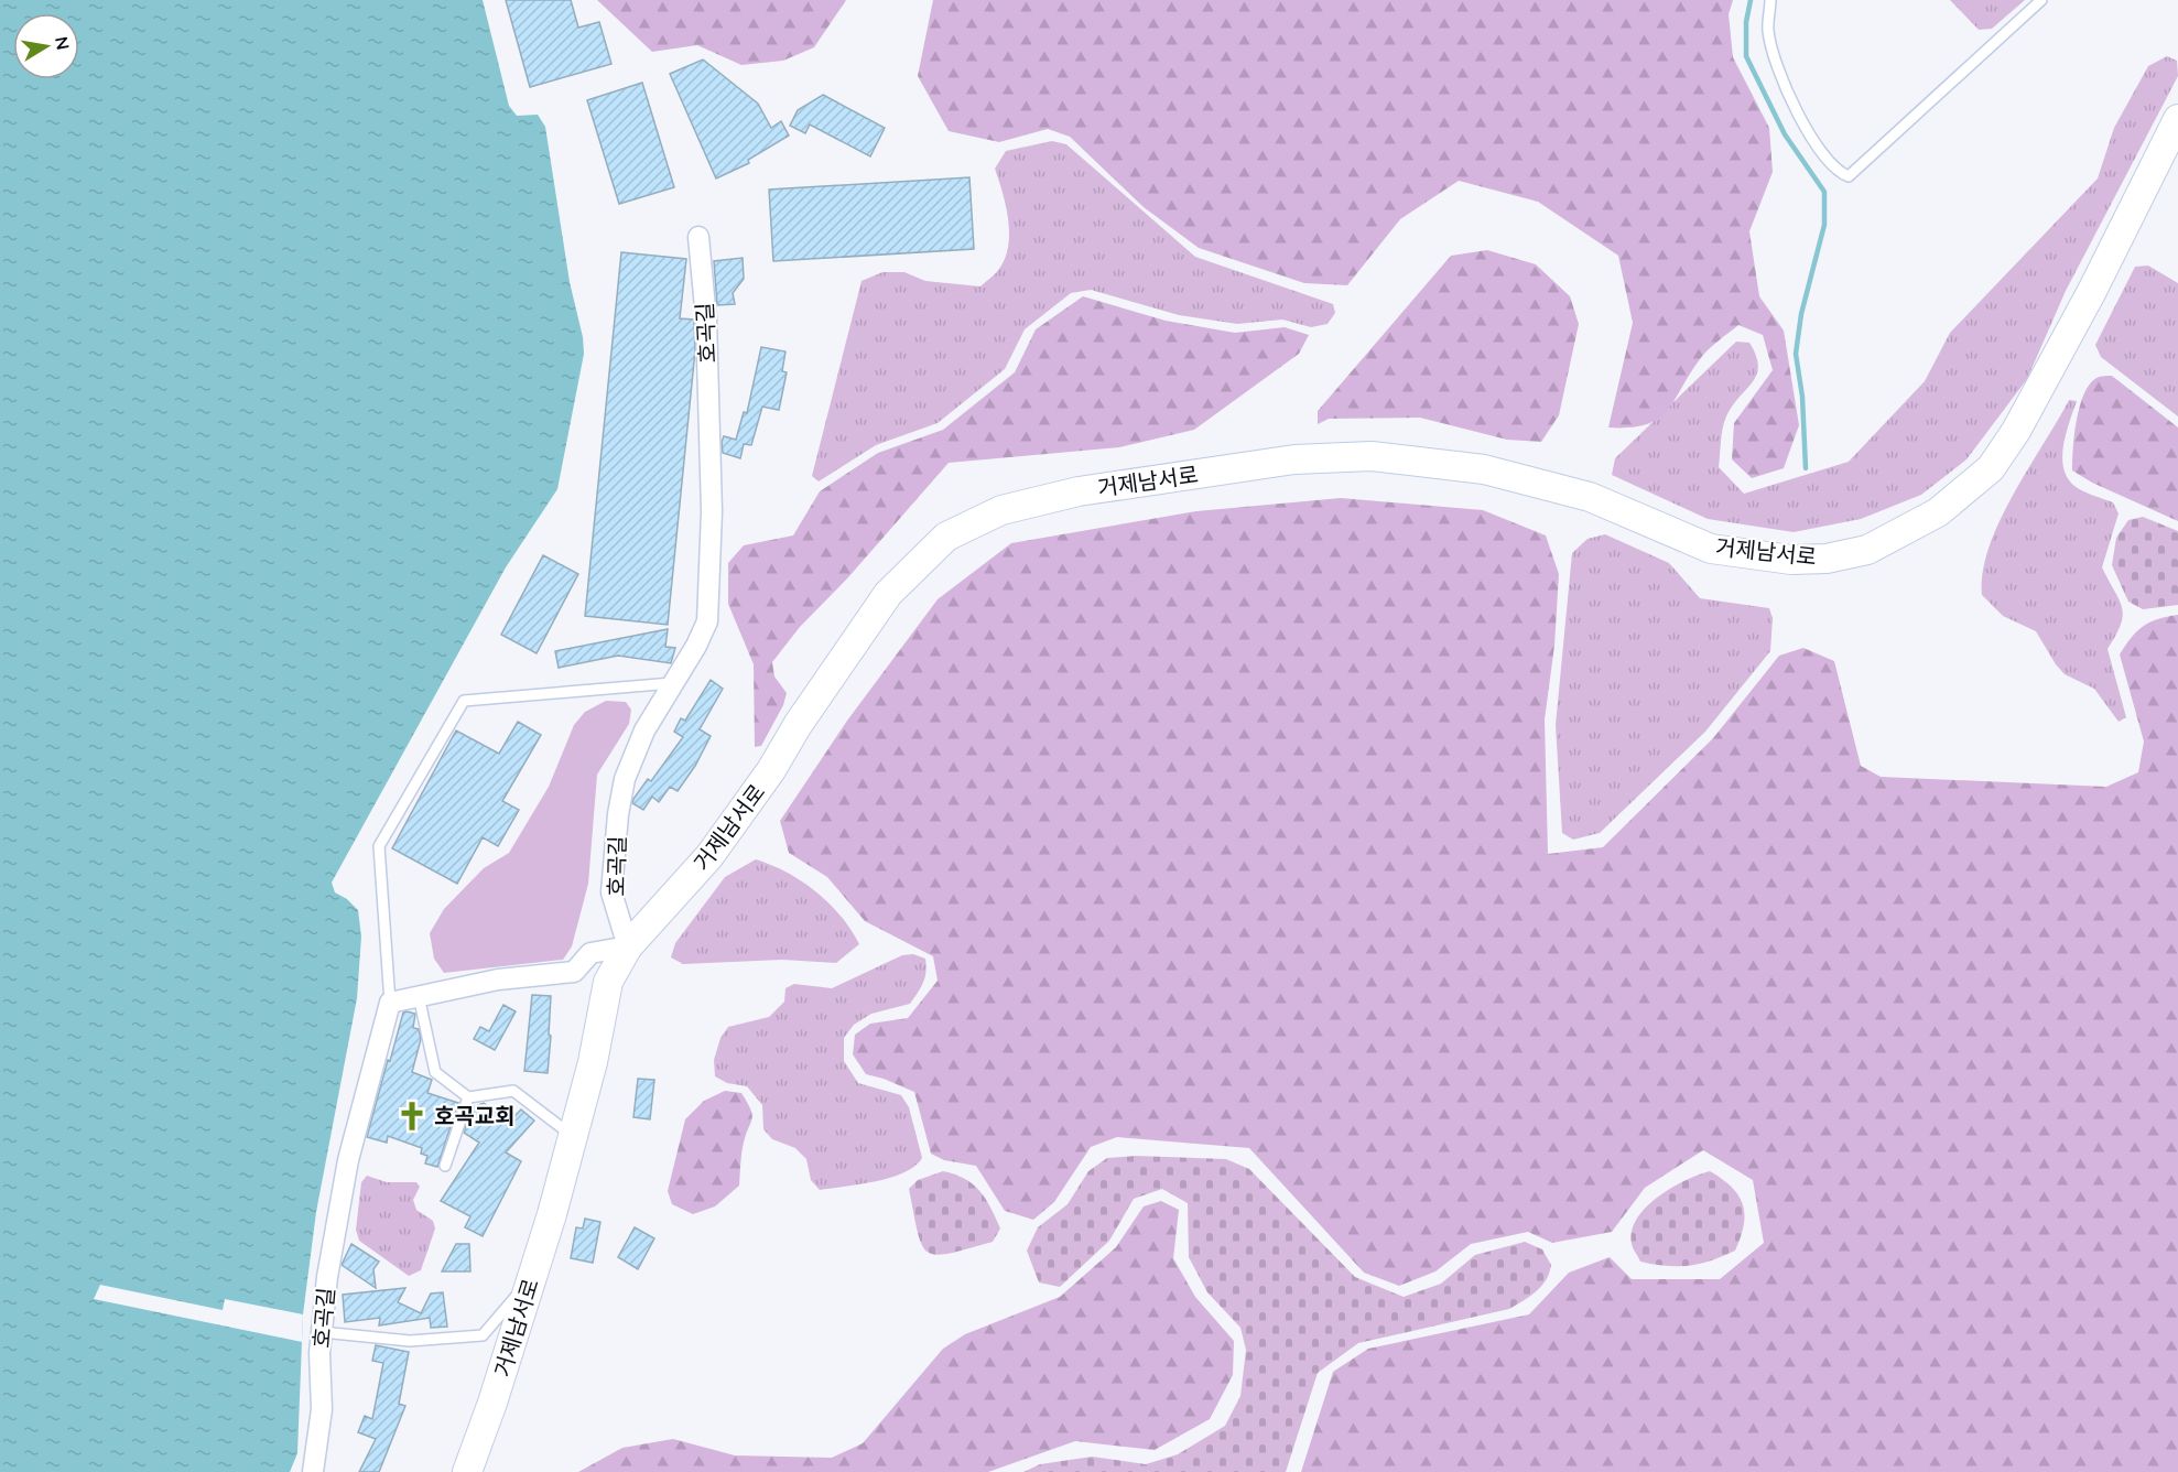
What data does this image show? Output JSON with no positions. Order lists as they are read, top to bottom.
{
  "streets": {
    "main road": ["거제남서로"],
    "street": ["호곡길"]
  },
  "crossings": [
    ["호곡길", "거제남서로"]
  ],
  "places": {
    "church": ["호곡교회"]
  },
  "north": "right"
}
